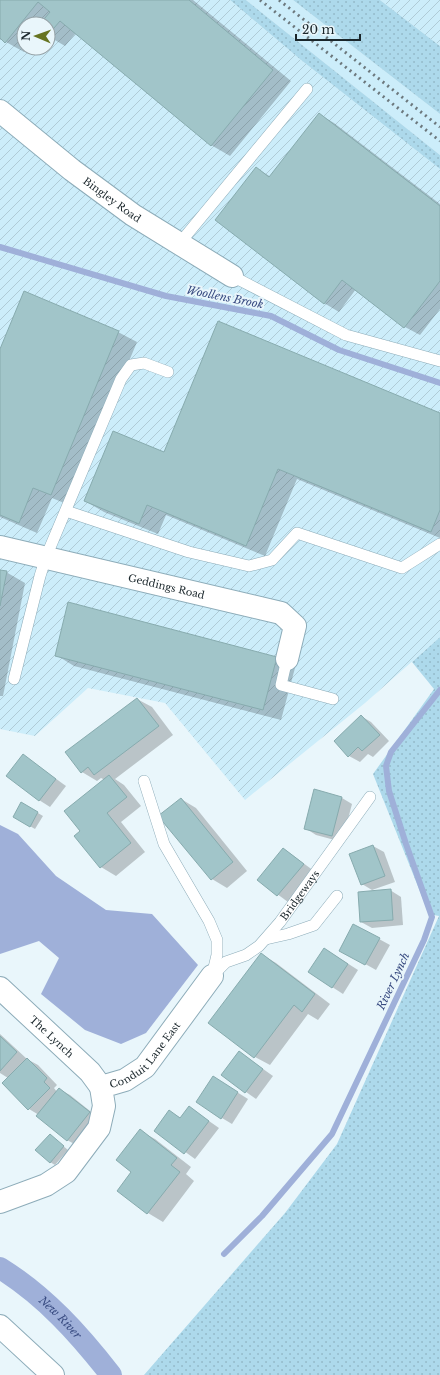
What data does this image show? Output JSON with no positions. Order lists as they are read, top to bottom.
{
  "streets": {
    "street": [
      "Bingley Road",
      "Geddings Road",
      "The Lynch",
      "Conduit Lane East"
    ],
    "lane": ["Bridgeways"]
  },
  "crossings": [
    ["Bridgeways", "Conduit Lane East"],
    ["The Lynch", "Conduit Lane East"]
  ],
  "water": ["Woollens Brook", "River Lynch", "New River"],
  "scale_bar": "20 m",
  "north": "left"
}
